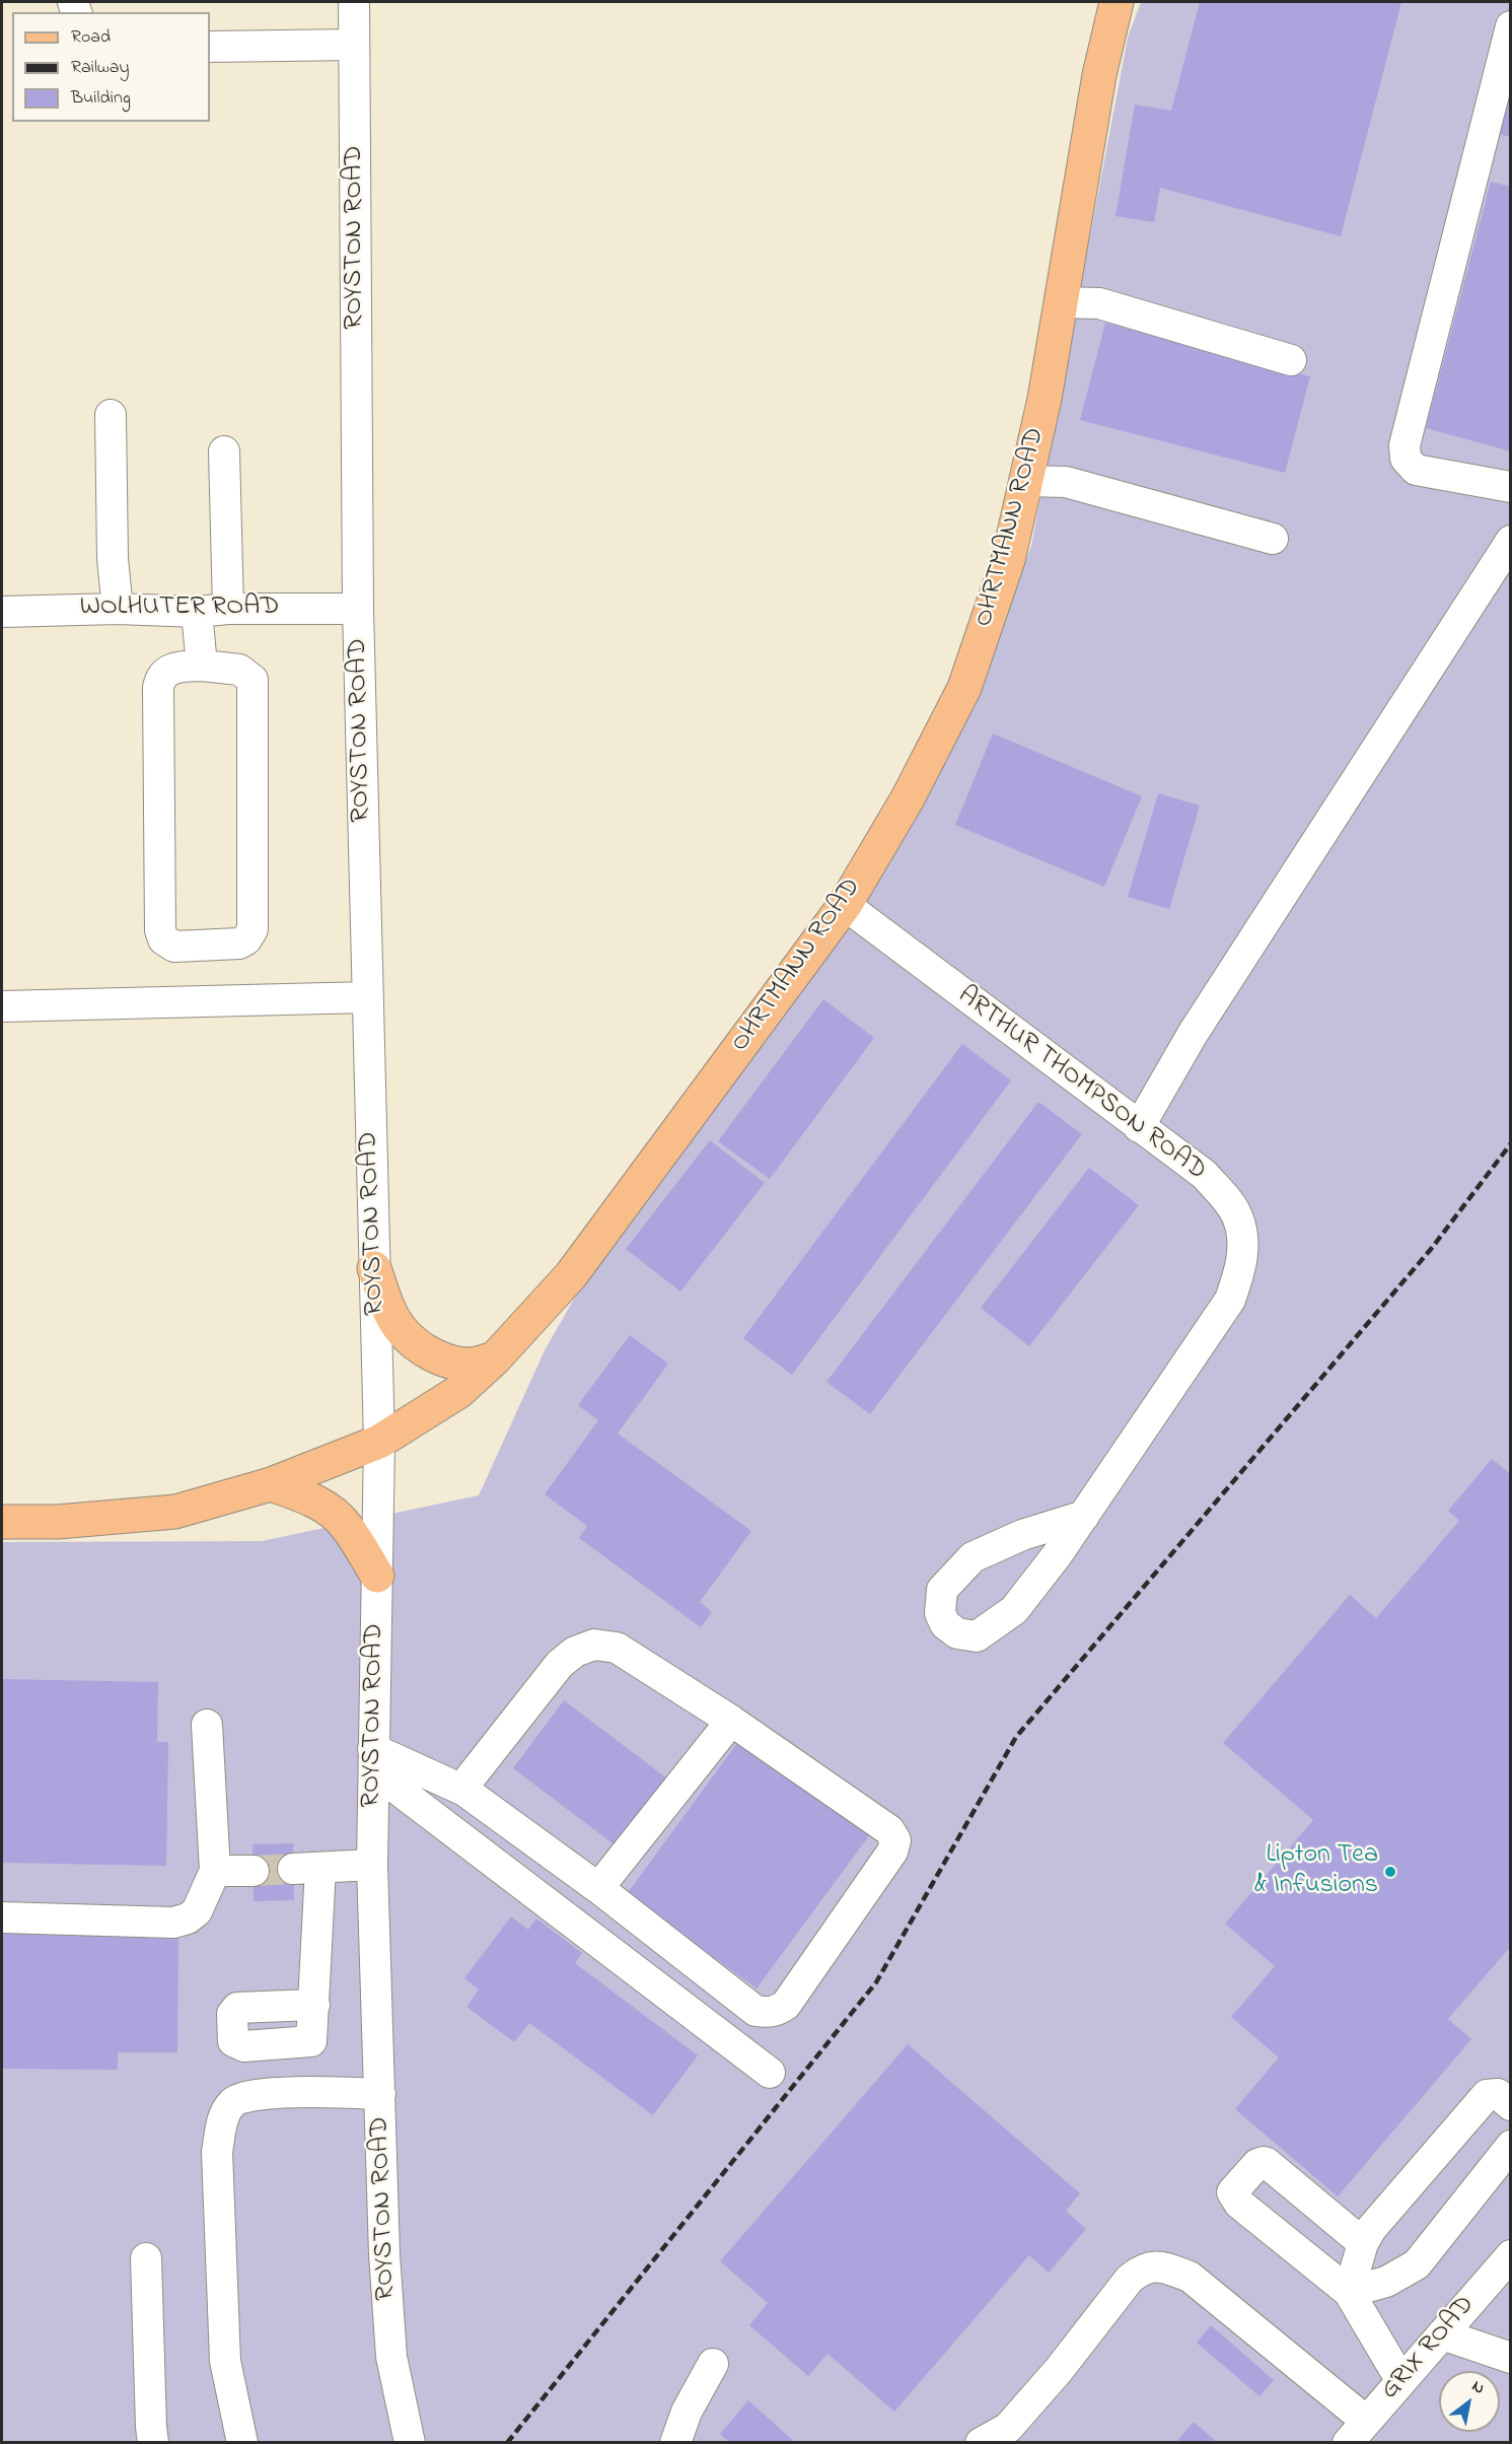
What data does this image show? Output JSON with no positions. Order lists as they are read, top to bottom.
{
  "streets": {
    "main road": ["OHRTMANN ROAD"],
    "street": [
      "ROYSTON ROAD",
      "WOLHUTER ROAD",
      "ARTHUR THOMPSON ROAD",
      "GRIX ROAD"
    ]
  },
  "crossings": [
    ["ROYSTON ROAD", "OHRTMANN ROAD"],
    ["ROYSTON ROAD", "WOLHUTER ROAD"],
    ["OHRTMANN ROAD", "ARTHUR THOMPSON ROAD"]
  ],
  "places": ["Lipton Tea & Infusions"],
  "legend": ["Road", "Railway", "Building"],
  "north": "top right"
}
